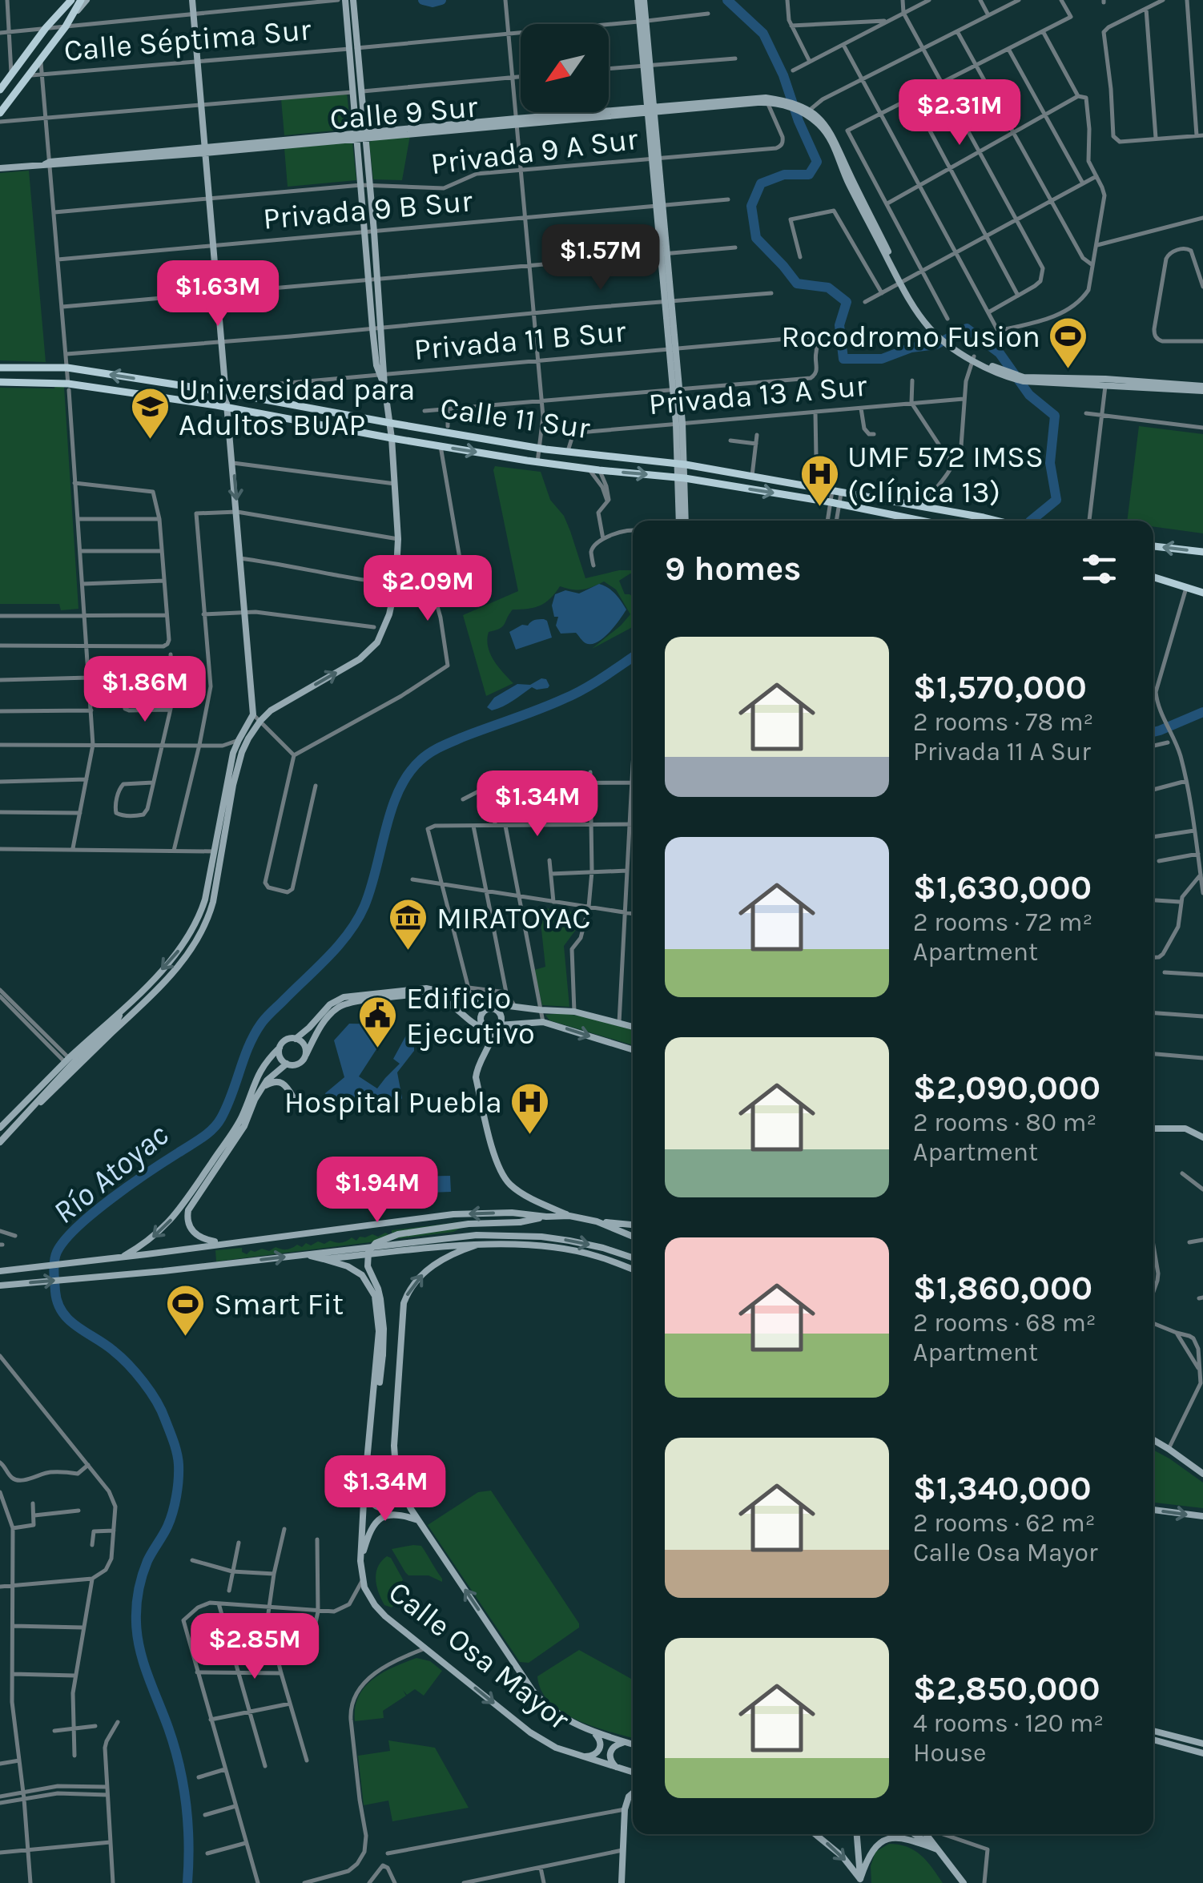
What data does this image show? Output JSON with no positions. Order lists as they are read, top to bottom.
{
  "streets": {
    "main road": ["Calle 9 Sur", "Calle 11 Sur", "Calle Osa Mayor"],
    "street": [
      "Calle Séptima Sur",
      "Privada 9 A Sur",
      "Privada 9 B Sur",
      "Privada 11 B Sur",
      "Privada 13 A Sur"
    ]
  },
  "crossings": [
    ["Calle 9 Sur", "Privada 9 A Sur"],
    ["Privada 11 B Sur", "Calle 11 Sur"],
    ["Privada 13 A Sur", "Calle 11 Sur"]
  ],
  "water": ["Río Atoyac"],
  "places": {
    "sports": ["Rocodromo Fusion", "Smart Fit"],
    "school or university": ["Universidad para Adultos BUAP"],
    "hospital": ["UMF 572 IMSS (Clínica 13)", "Hospital Puebla"],
    "museum": ["MIRATOYAC"],
    "public building": ["Edificio Ejecutivo"]
  },
  "north": "bottom left",
  "page": {
    "price": [
      "$2.31M",
      "$1.57M",
      "$1.63M",
      "$2.09M",
      "$1.86M",
      "$1.34M",
      "$1.94M",
      "$1.34M",
      "$2.85M"
    ],
    "heading": "9 homes",
    "list": [
      {
        "name": "$1,570,000",
        "note": "2 rooms · 78 m² · Privada 11 A Sur"
      },
      {
        "name": "$1,630,000",
        "note": "2 rooms · 72 m² · Apartment"
      },
      {
        "name": "$2,090,000",
        "note": "2 rooms · 80 m² · Apartment"
      },
      {
        "name": "$1,860,000",
        "note": "2 rooms · 68 m² · Apartment"
      },
      {
        "name": "$1,340,000",
        "note": "2 rooms · 62 m² · Calle Osa Mayor"
      },
      {
        "name": "$2,850,000",
        "note": "4 rooms · 120 m² · House"
      }
    ]
  }
}
